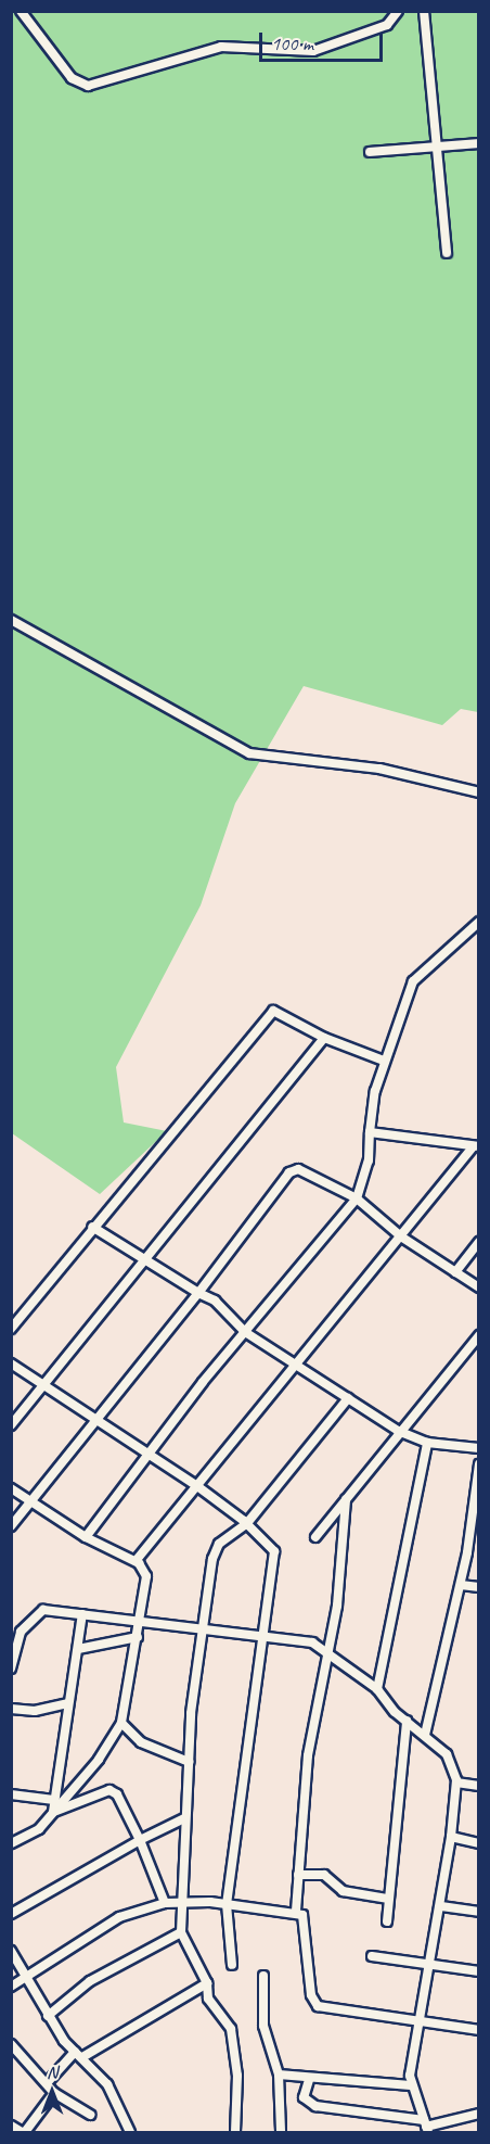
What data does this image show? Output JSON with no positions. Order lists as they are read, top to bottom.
{
  "scale_bar": "100 m",
  "north": "top"
}
